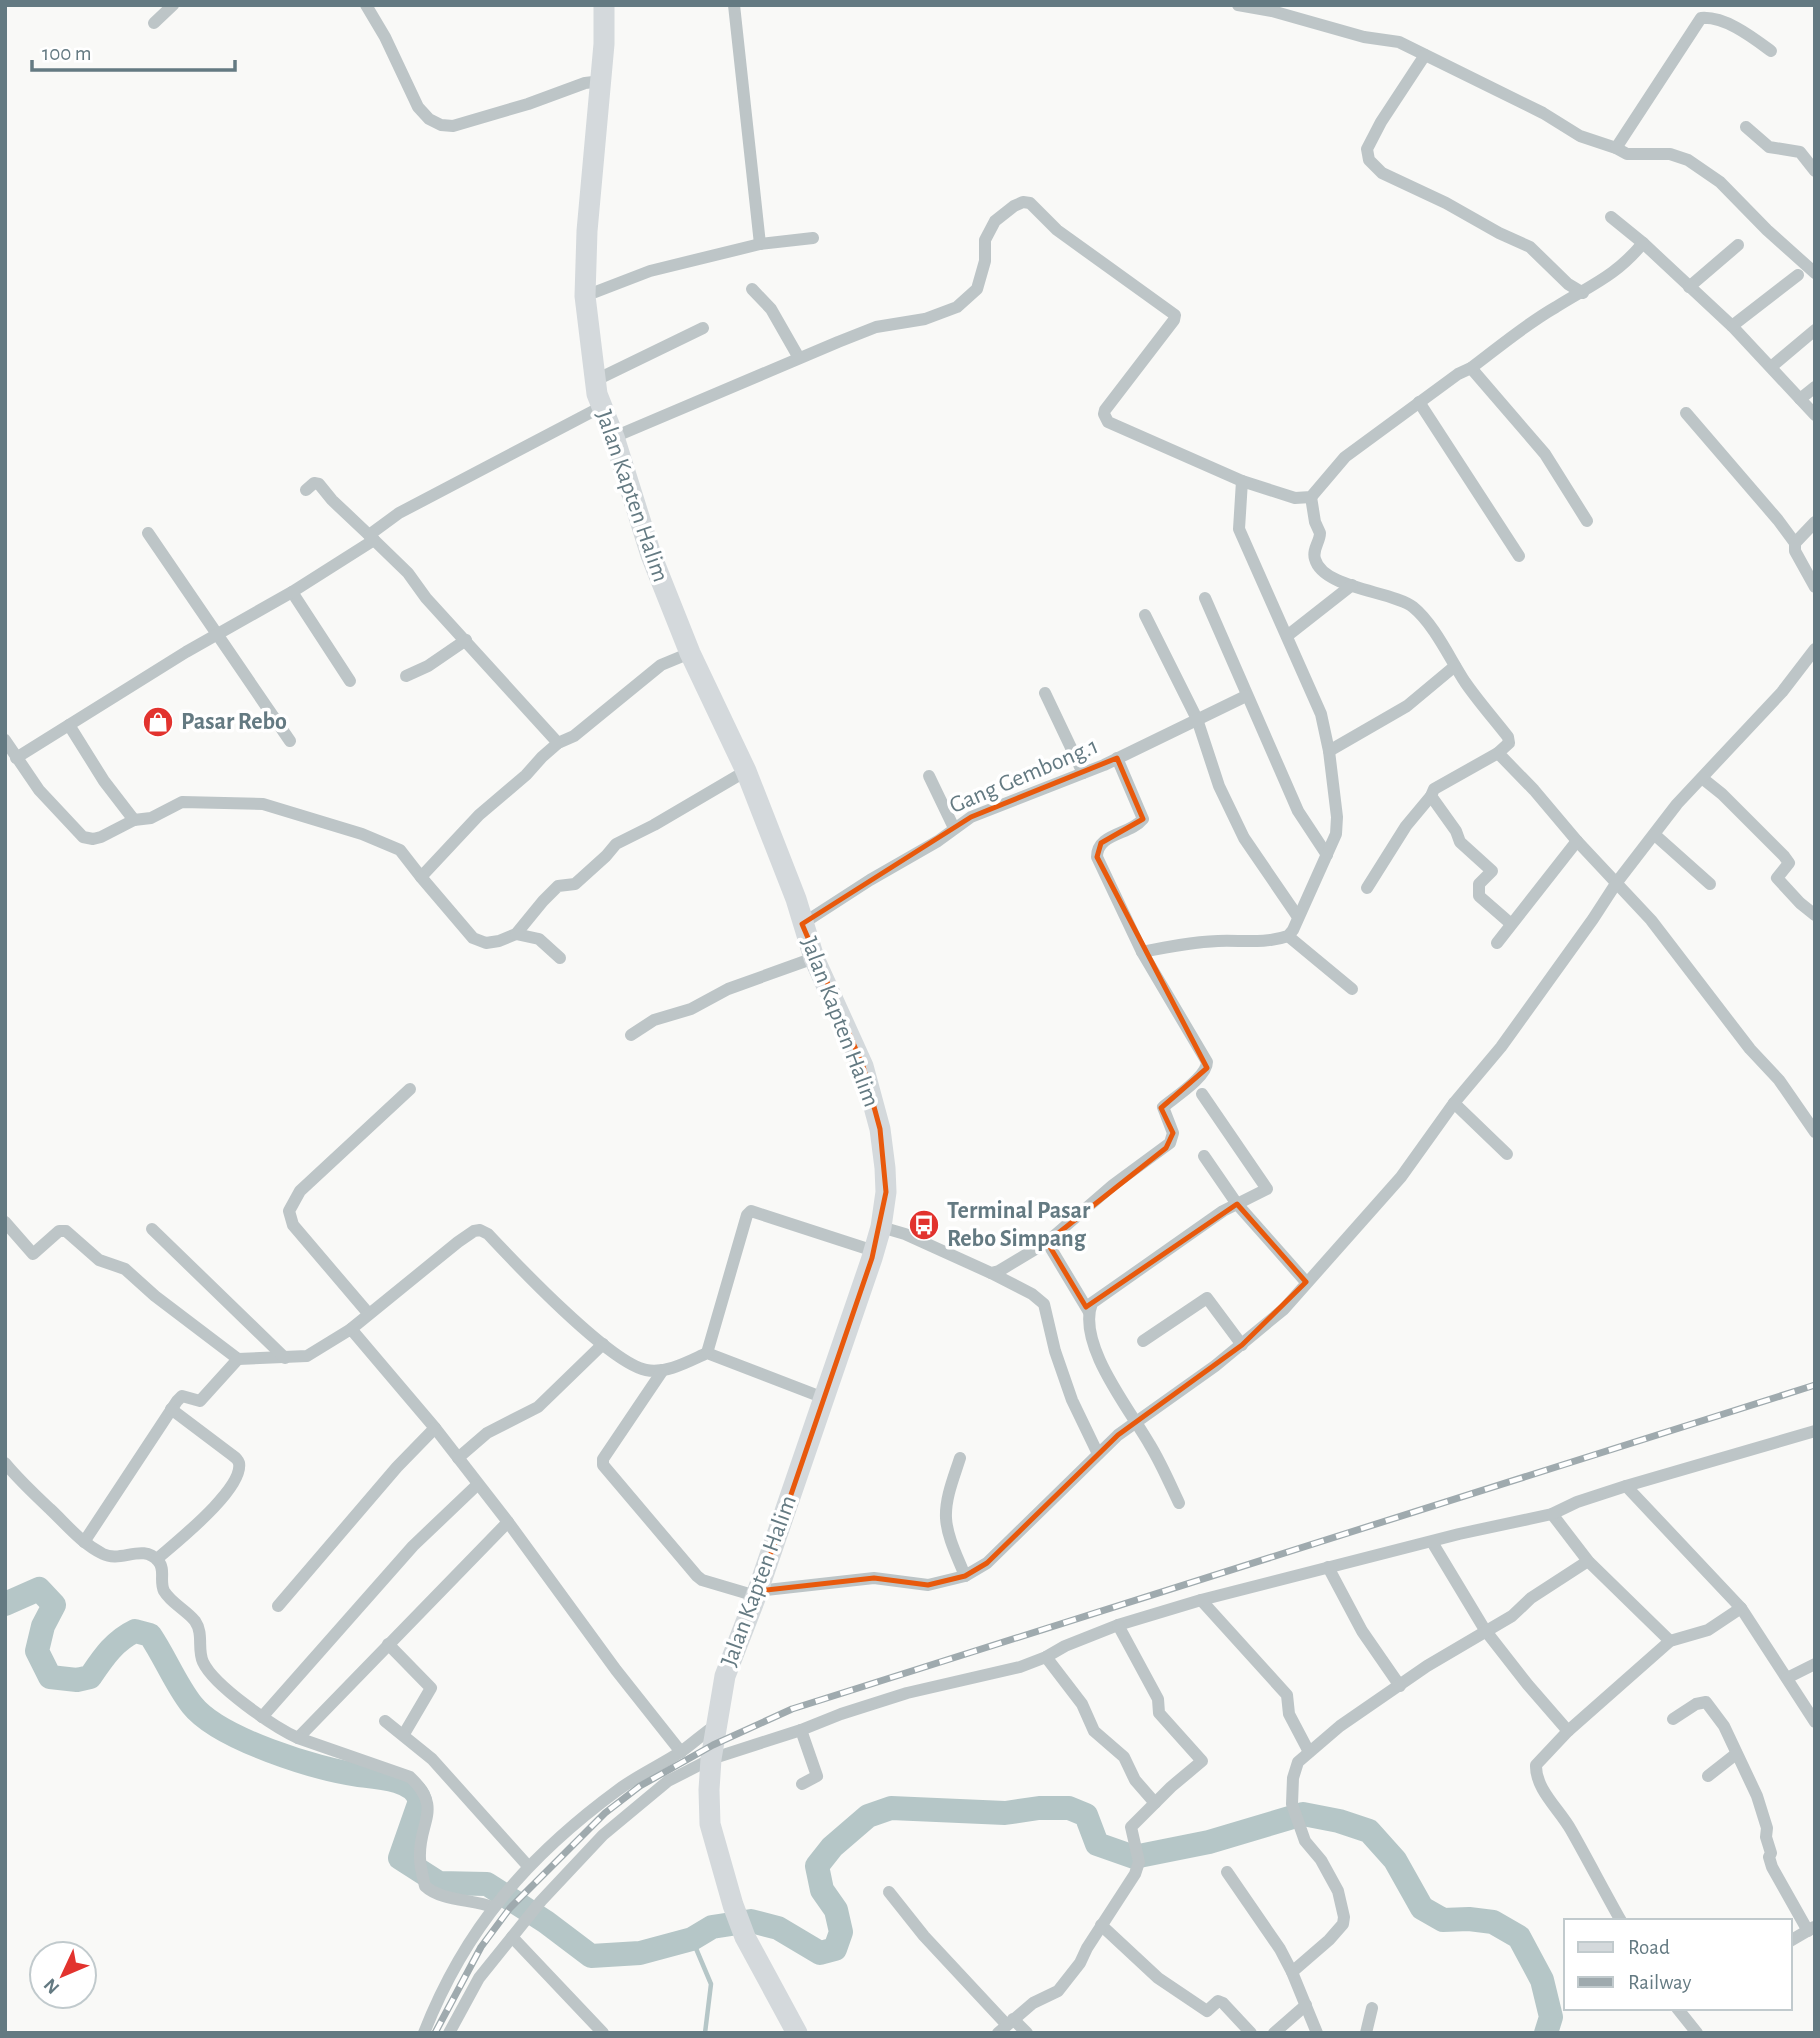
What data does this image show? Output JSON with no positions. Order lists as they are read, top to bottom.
{
  "streets": {
    "main road": ["Jalan Kapten Halim"],
    "street": ["Gang Gembong.1"]
  },
  "crossings": [
    ["Jalan Kapten Halim", "Gang Gembong.1"]
  ],
  "places": {
    "shop": ["Pasar Rebo"],
    "bus stop": ["Terminal Pasar Rebo Simpang"]
  },
  "legend": ["Road", "Railway"],
  "scale_bar": "100 m",
  "north": "bottom left"
}
